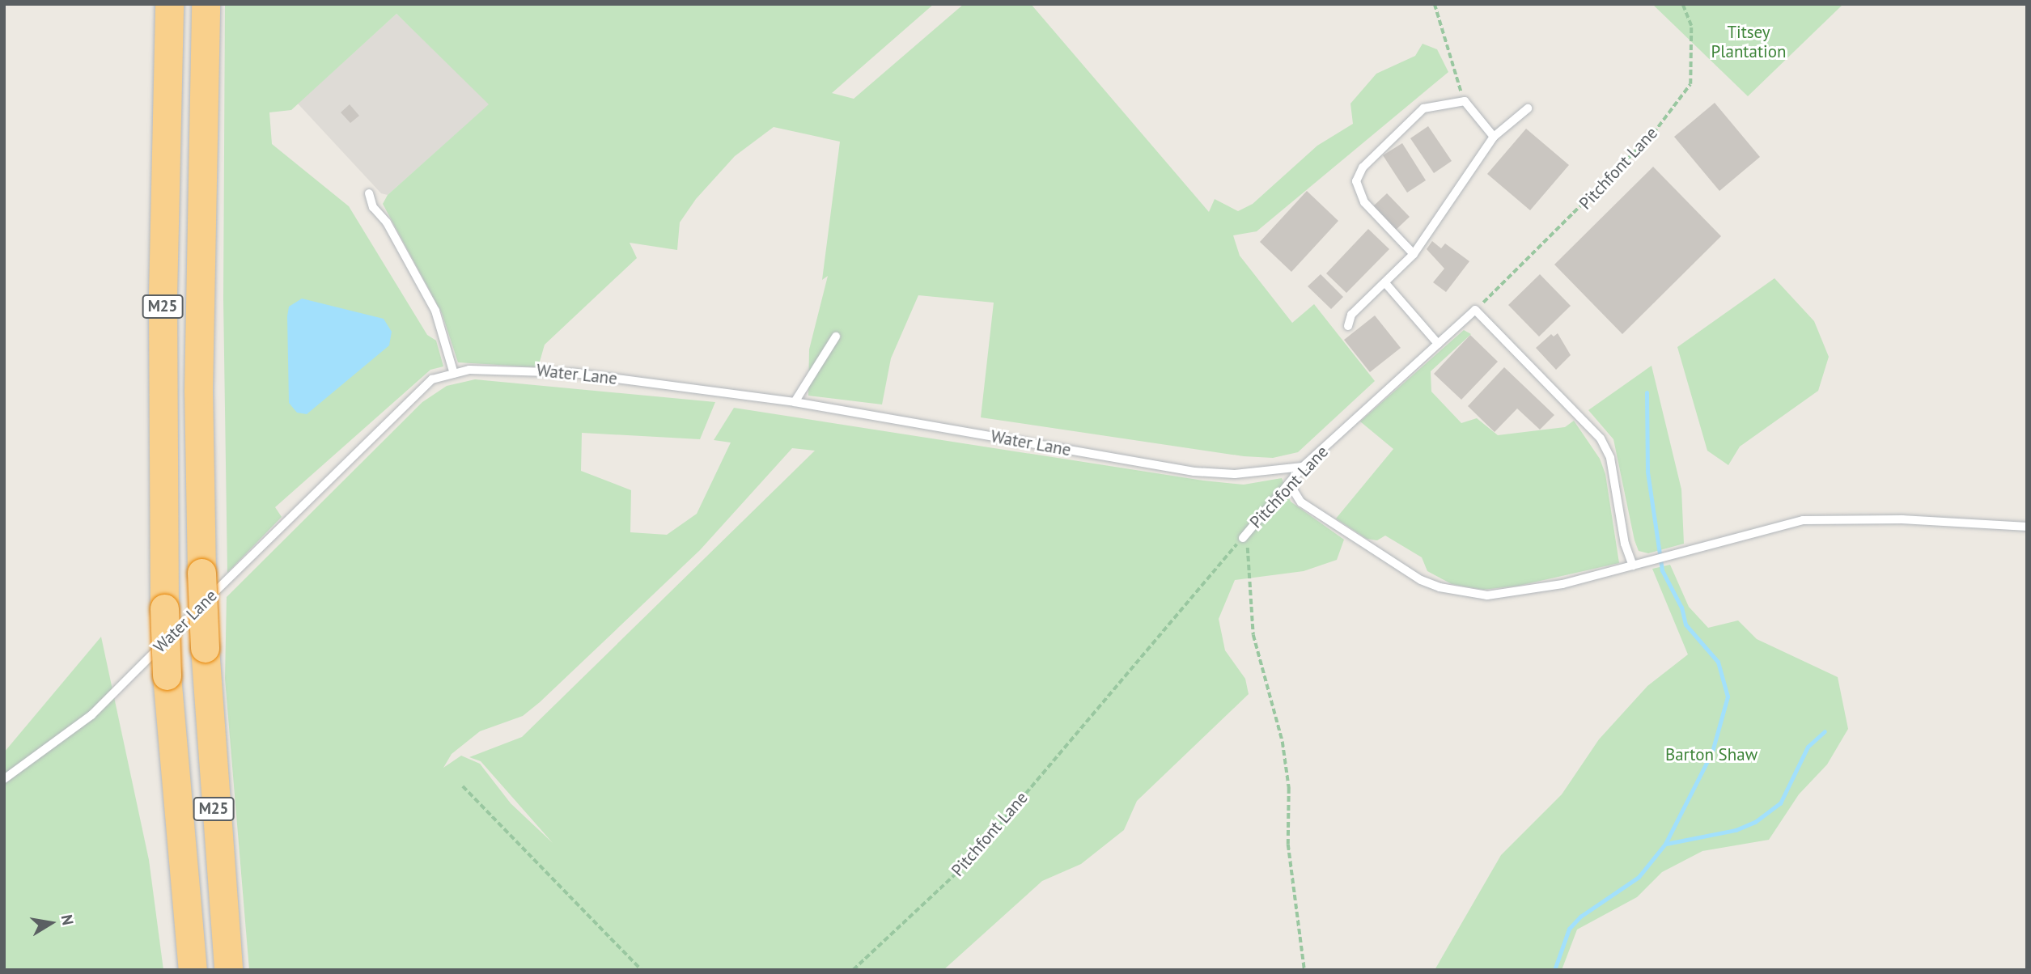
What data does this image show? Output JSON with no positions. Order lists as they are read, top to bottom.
{
  "streets": {
    "highway": ["M25"],
    "lane": ["Pitchfont Lane", "Water Lane"]
  },
  "crossings": [
    ["Pitchfont Lane", "Water Lane"]
  ],
  "parks": ["Titsey Plantation", "Barton Shaw"],
  "north": "right"
}
